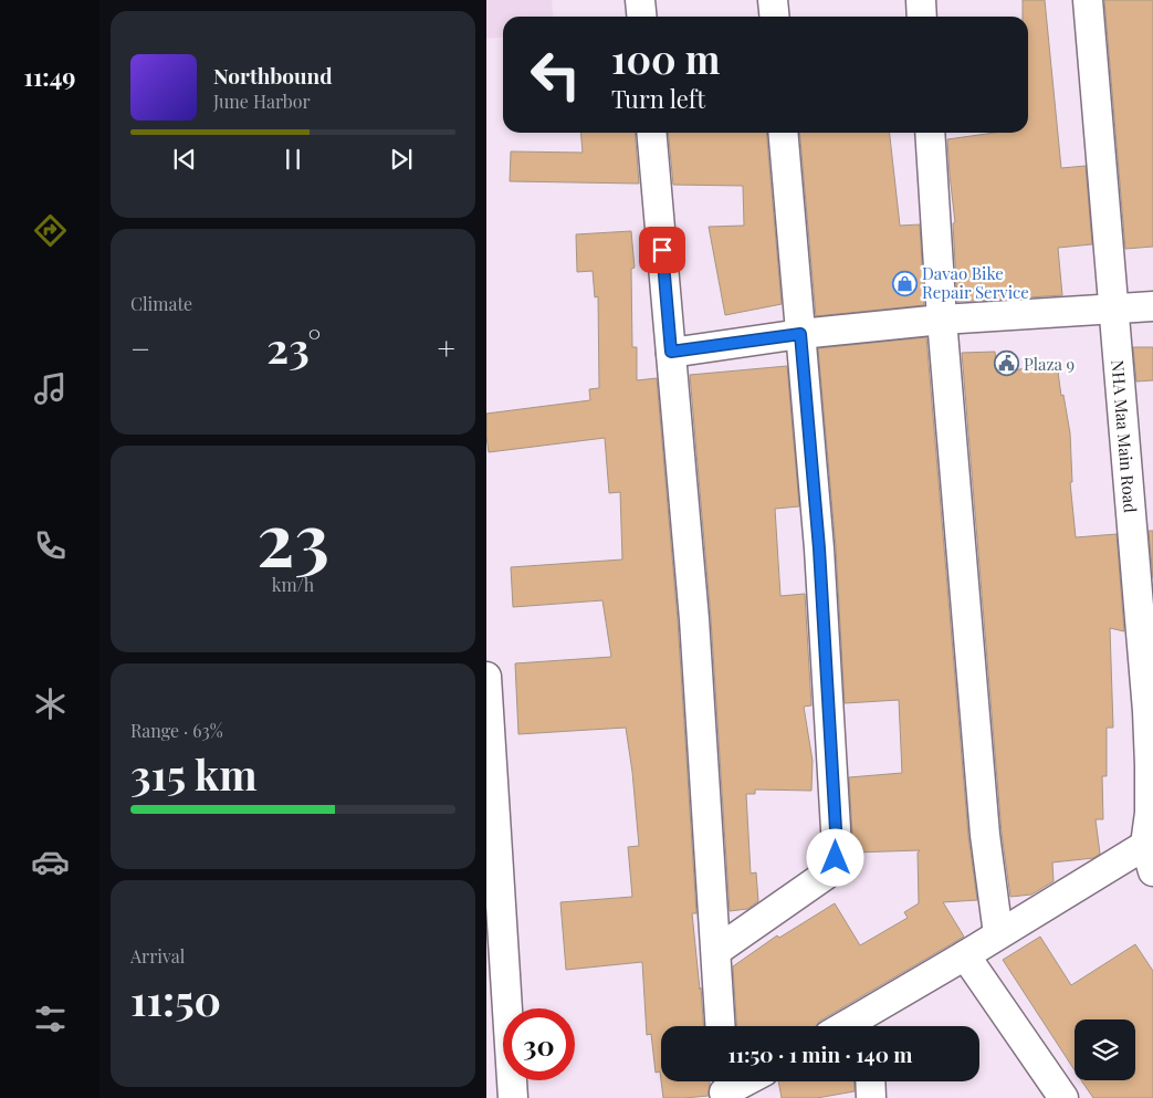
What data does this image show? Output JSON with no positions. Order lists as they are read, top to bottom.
{
  "streets": {
    "street": ["NHA Maa Main Road"]
  },
  "places": {
    "shop": ["Davao Bike Repair Service"],
    "public building": ["Plaza 9"]
  },
  "page": {
    "tabs": "11:49",
    "turn": ["100 m", "Turn left"],
    "song": ["Northbound", "June Harbor"],
    "tile": [
      "Climate",
      ["23", "km/h"],
      ["Range · 63%", "315 km"],
      ["Arrival", "11:50"]
    ],
    "heat": ["−", "23°", "+"],
    "limit": "30",
    "trip": "11:50 · 1 min · 140 m"
  }
}
